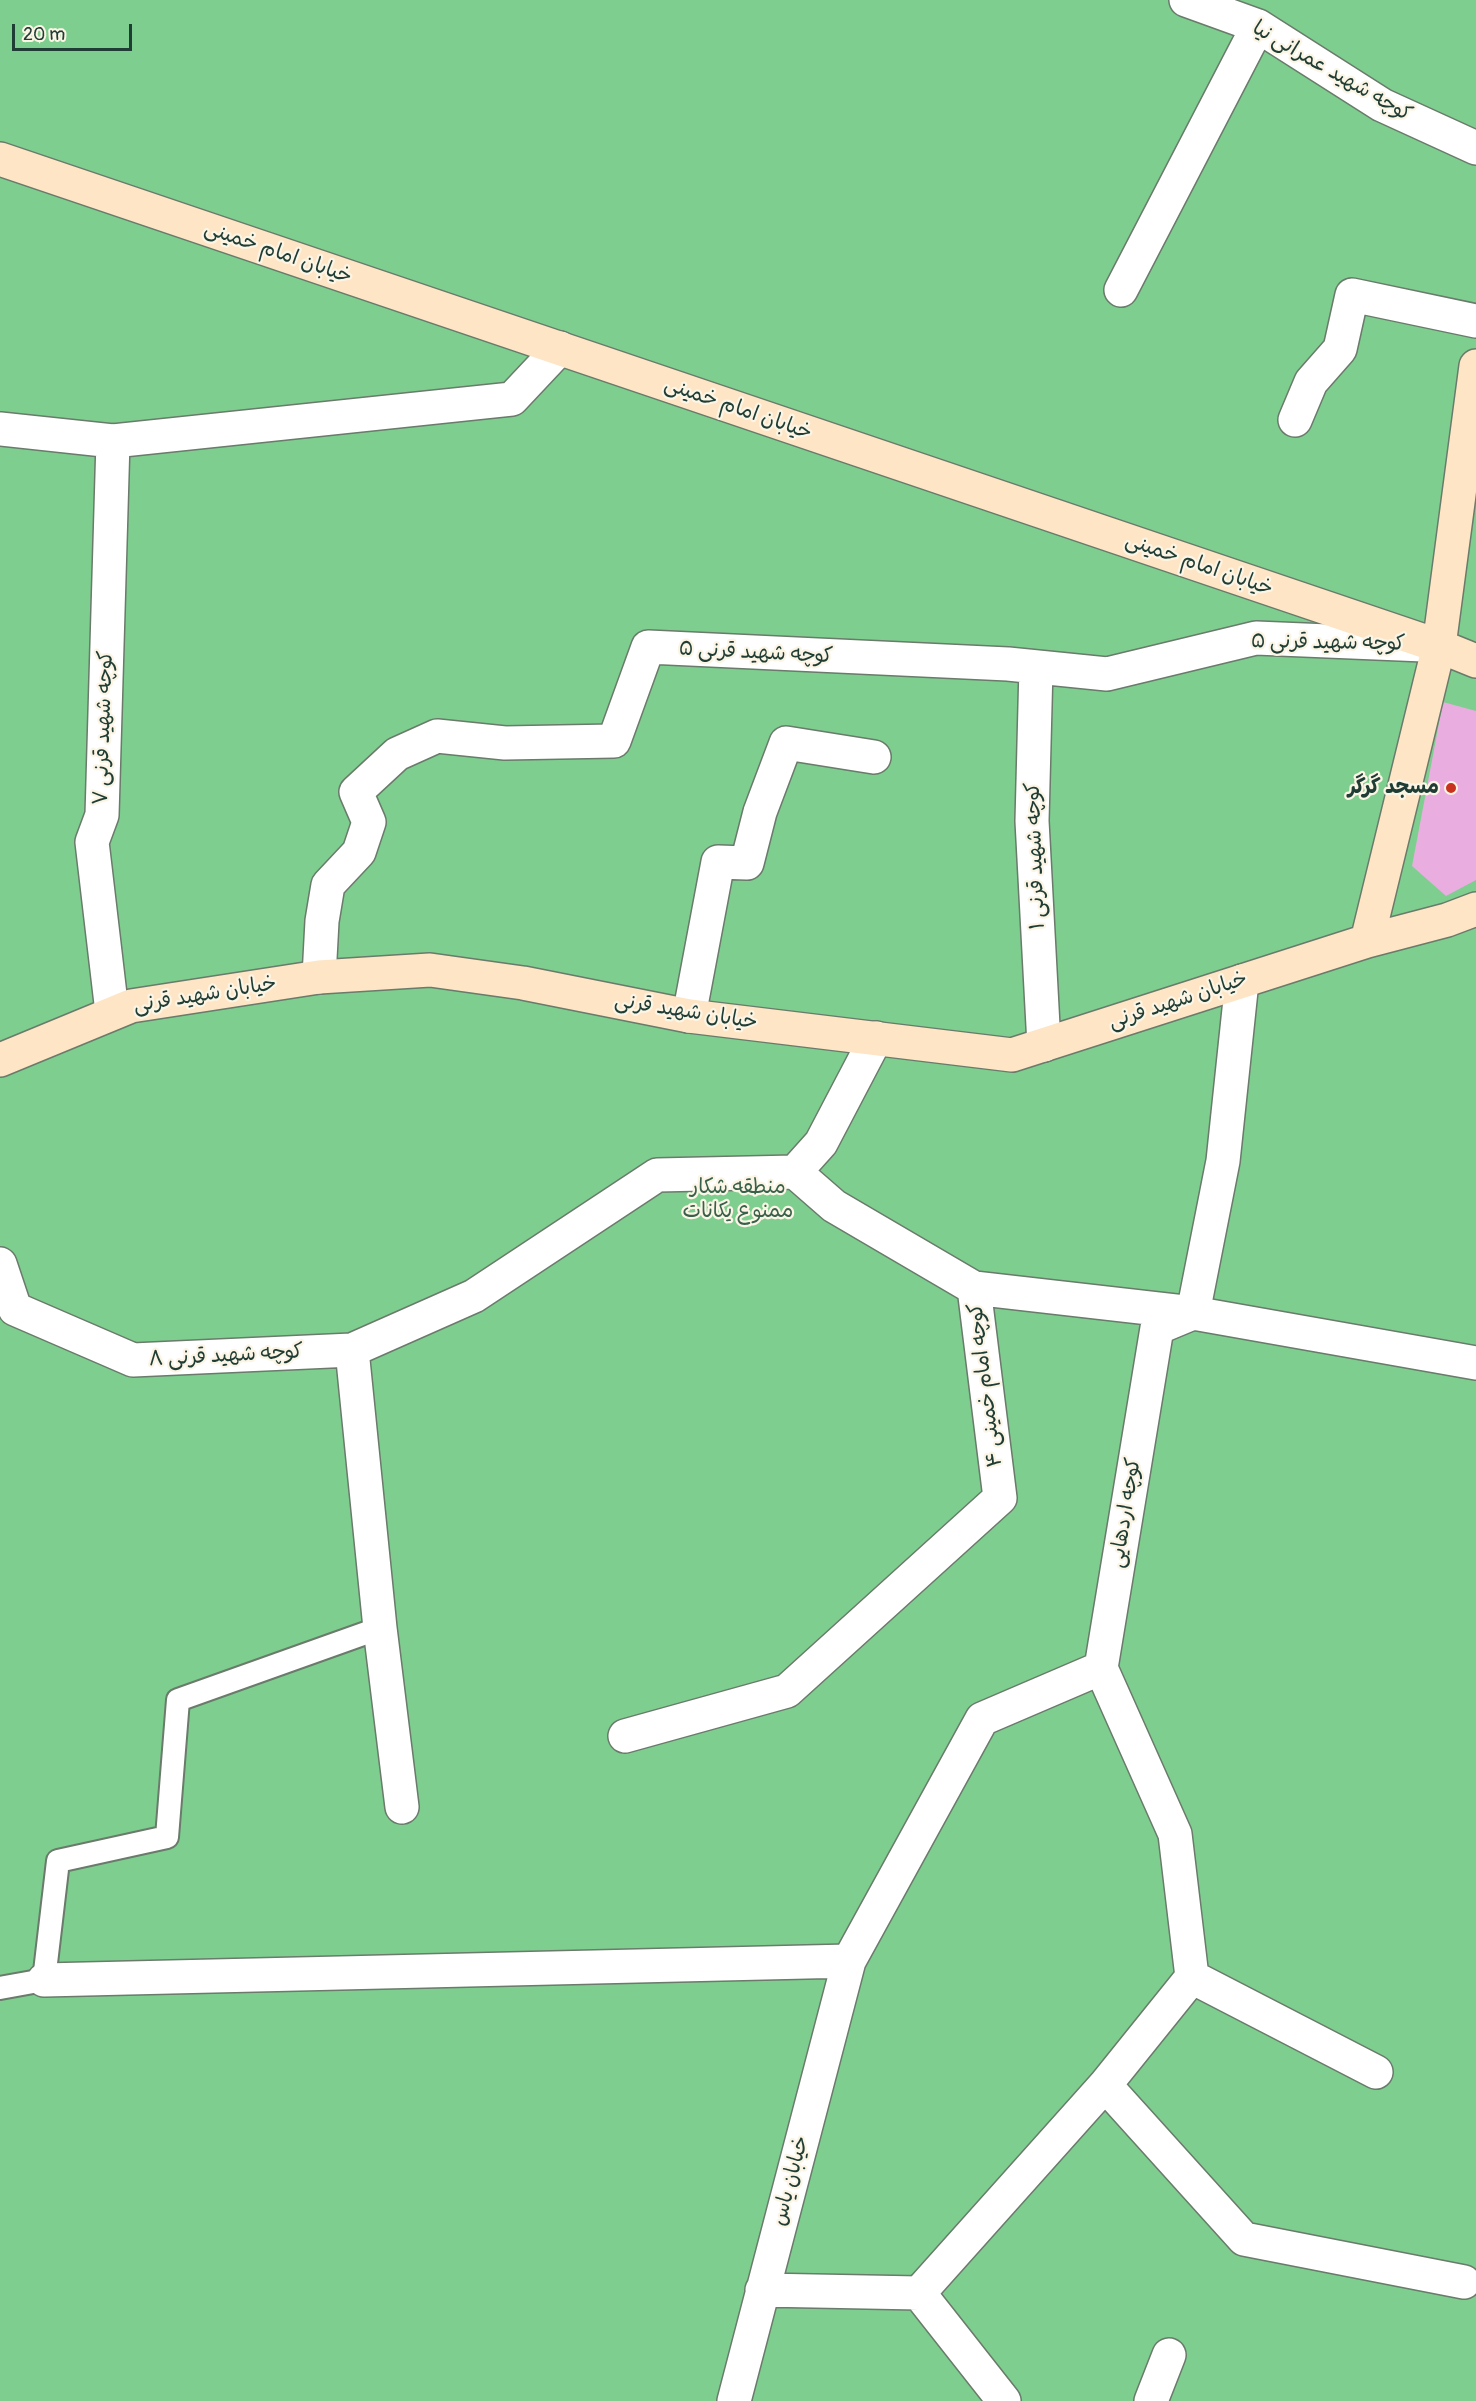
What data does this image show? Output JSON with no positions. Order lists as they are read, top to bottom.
{
  "streets": {
    "main road": ["خیابان امام خمینی", "خیابان شهید قرنی"],
    "street": [
      "کوچه شهید عمرانی نیا",
      "کوچه شهید قرنی ۵",
      "کوچه شهید قرنی ۷",
      "کوچه شهید قرنی ۱",
      "کوچه شهید قرنی ۸",
      "کوچه امام خمینی ۴",
      "کوچه اردهایی",
      "خیابان یاس"
    ]
  },
  "crossings": [
    ["خیابان امام خمینی", "کوچه شهید قرنی ۵"],
    ["کوچه شهید قرنی ۵", "کوچه شهید قرنی ۱"],
    ["کوچه شهید قرنی ۵", "خیابان شهید قرنی"],
    ["کوچه شهید قرنی ۷", "خیابان شهید قرنی"],
    ["کوچه شهید قرنی ۱", "خیابان شهید قرنی"],
    ["کوچه امام خمینی ۴", "کوچه اردهایی"]
  ],
  "parks": ["منطقه شکار ممنوع یکانات"],
  "places": ["مسجد گرگر"],
  "scale_bar": "20 m"
}
